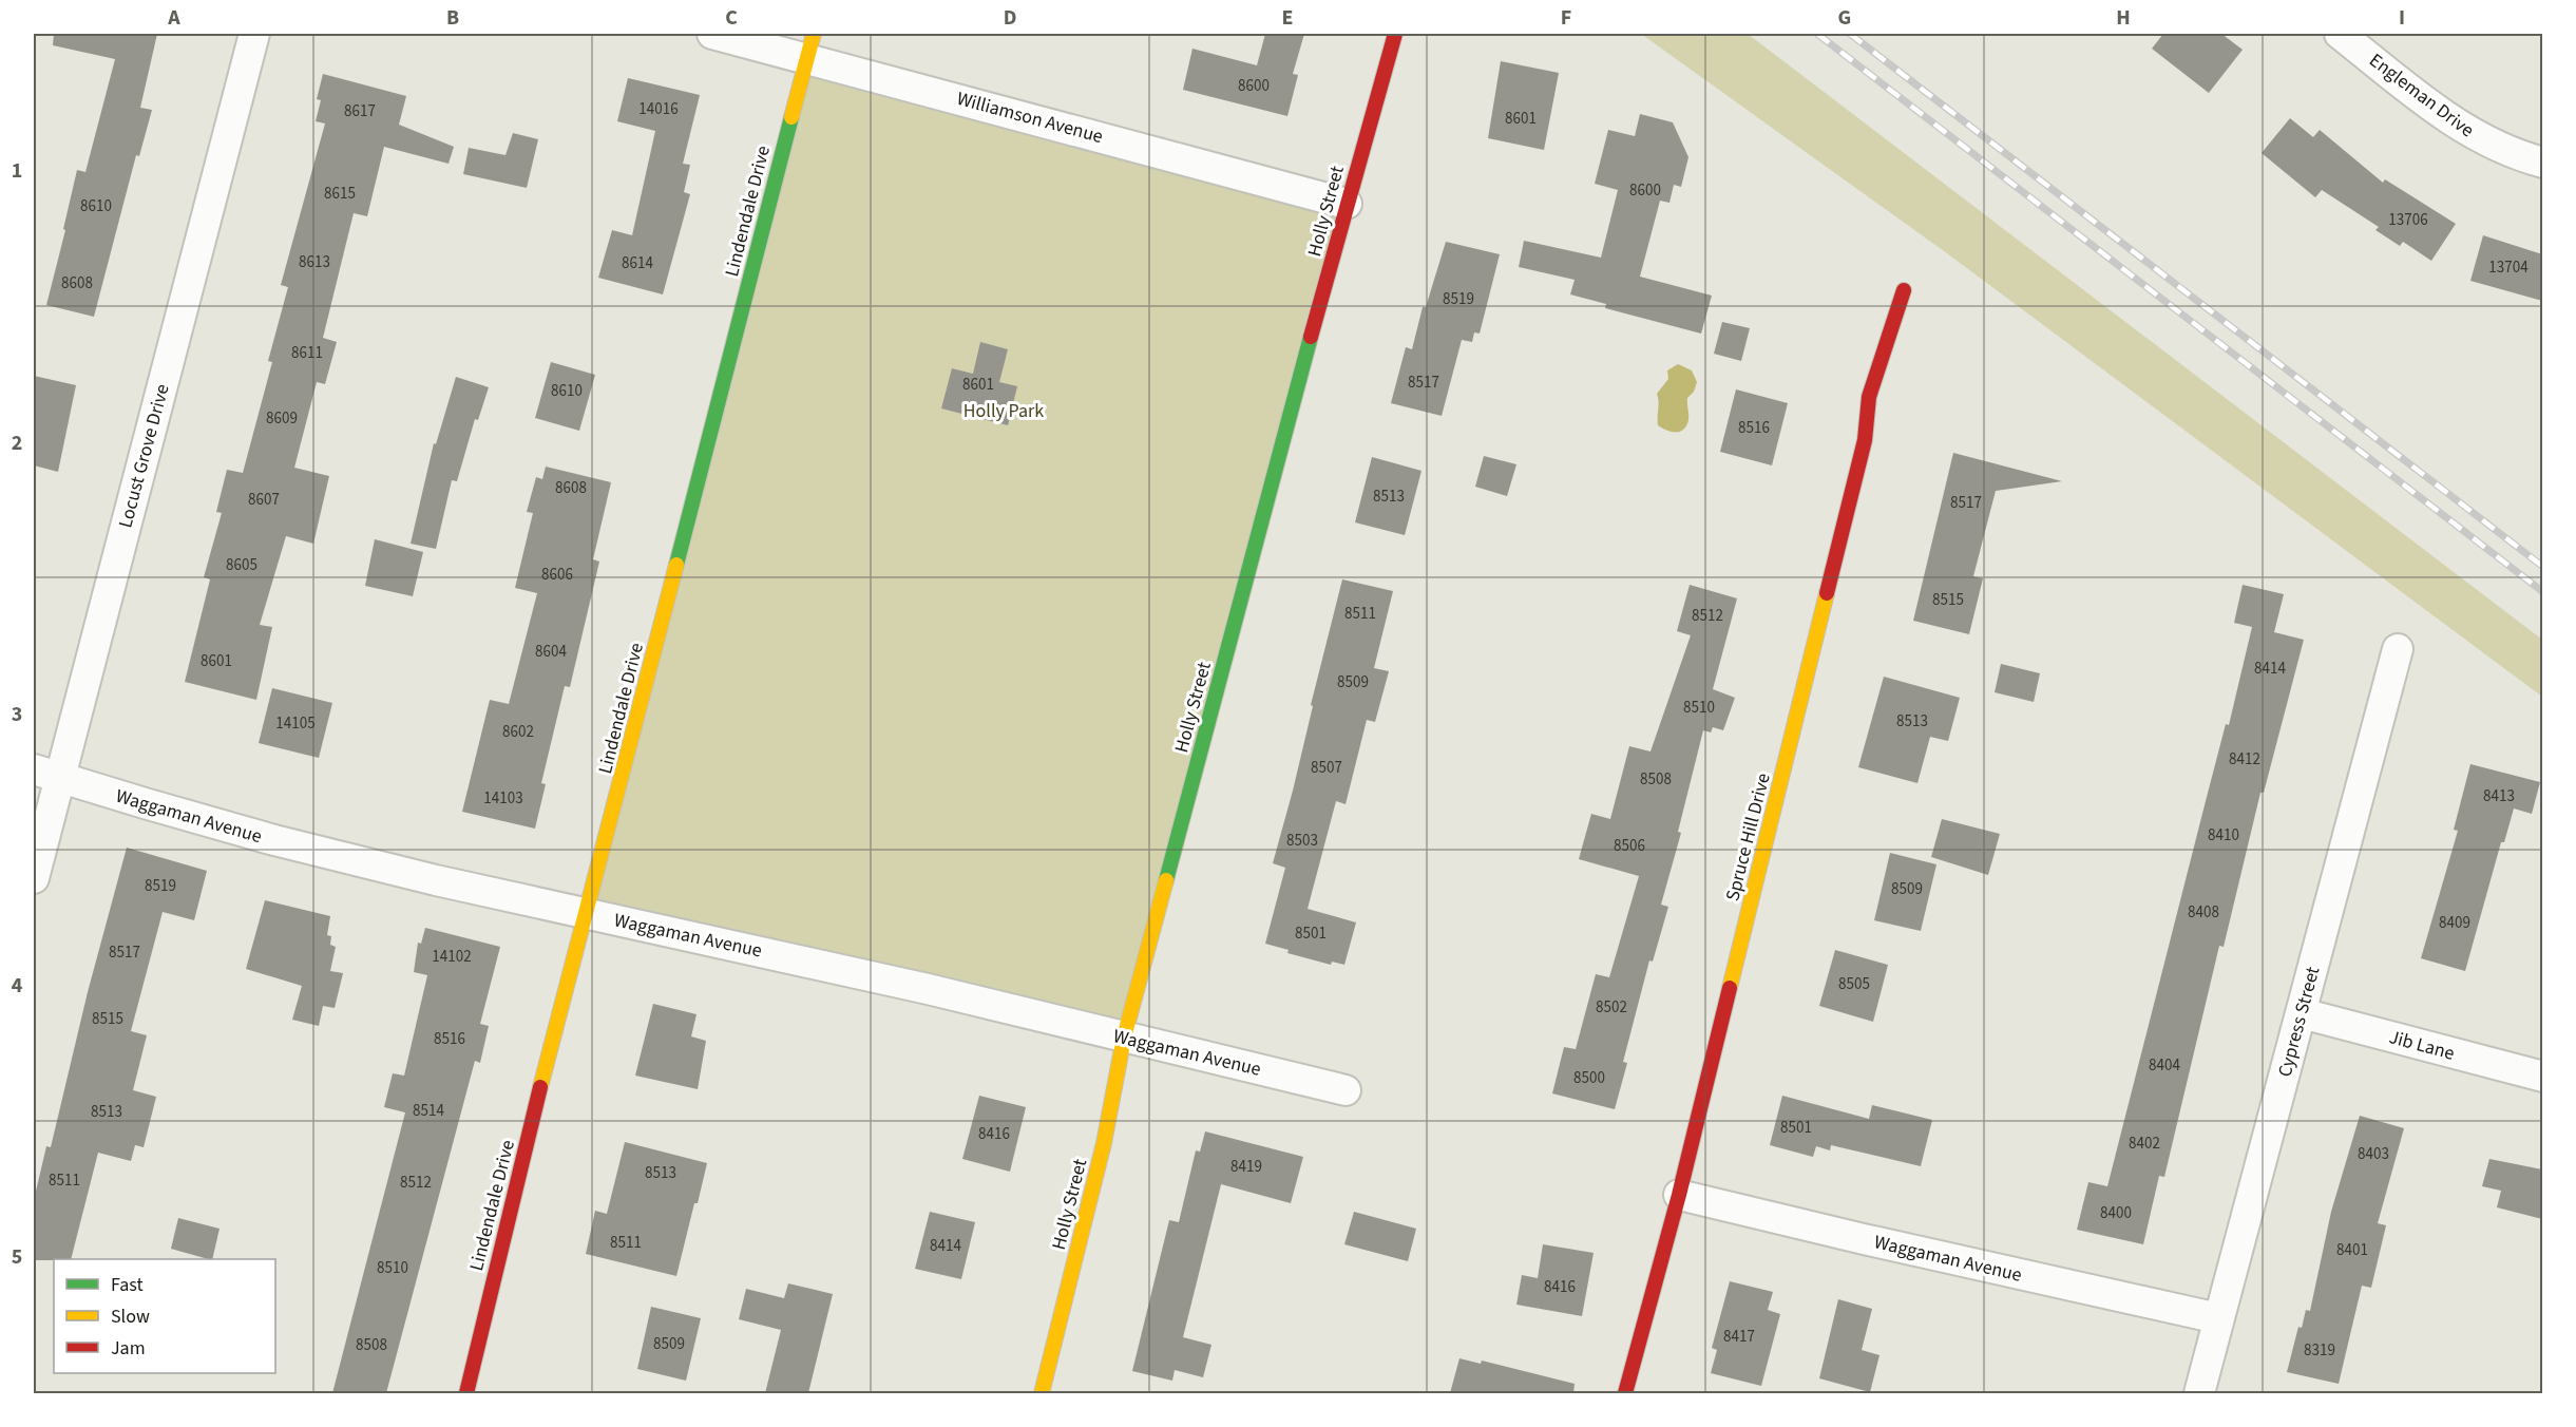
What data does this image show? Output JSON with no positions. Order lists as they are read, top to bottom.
{
  "streets": {
    "street": [
      "Engleman Drive",
      "Williamson Avenue",
      "Lindendale Drive",
      "Holly Street",
      "Locust Grove Drive",
      "Waggaman Avenue",
      "Spruce Hill Drive",
      "Cypress Street",
      "Jib Lane"
    ]
  },
  "crossings": [
    ["Williamson Avenue", "Lindendale Drive"],
    ["Williamson Avenue", "Holly Street"],
    ["Lindendale Drive", "Waggaman Avenue"],
    ["Holly Street", "Waggaman Avenue"],
    ["Locust Grove Drive", "Waggaman Avenue"],
    ["Waggaman Avenue", "Spruce Hill Drive"],
    ["Waggaman Avenue", "Cypress Street"],
    ["Cypress Street", "Jib Lane"]
  ],
  "parks": ["Holly Park"],
  "house_numbers": [
    "8600",
    "14016",
    "8617",
    "8601",
    "8600",
    "8615",
    "8610",
    "13706",
    "8613",
    "8614",
    "13704",
    "8608",
    "8519",
    "8611",
    "8517",
    "8601",
    "8610",
    "8609",
    "8516",
    "8608",
    "8513",
    "8607",
    "8517",
    "8605",
    "8606",
    "8515",
    "8511",
    "8512",
    "8604",
    "8601",
    "8414",
    "8509",
    "8510",
    "8513",
    "14105",
    "8602",
    "8412",
    "8507",
    "8508",
    "8413",
    "14103",
    "8410",
    "8503",
    "8506",
    "8519",
    "8509",
    "8408",
    "8409",
    "8501",
    "8517",
    "14102",
    "8505",
    "8502",
    "8515",
    "8516",
    "8404",
    "8500",
    "8514",
    "8513",
    "8501",
    "8416",
    "8402",
    "8403",
    "8419",
    "8513",
    "8511",
    "8512",
    "8400",
    "8511",
    "8414",
    "8401",
    "8510",
    "8416",
    "8417",
    "8509",
    "8508",
    "8319"
  ],
  "legend": ["Fast", "Slow", "Jam"],
  "grid": {
    "columns": [
      "A",
      "B",
      "C",
      "D",
      "E",
      "F",
      "G",
      "H",
      "I"
    ],
    "rows": [
      "1",
      "2",
      "3",
      "4",
      "5"
    ]
  }
}
